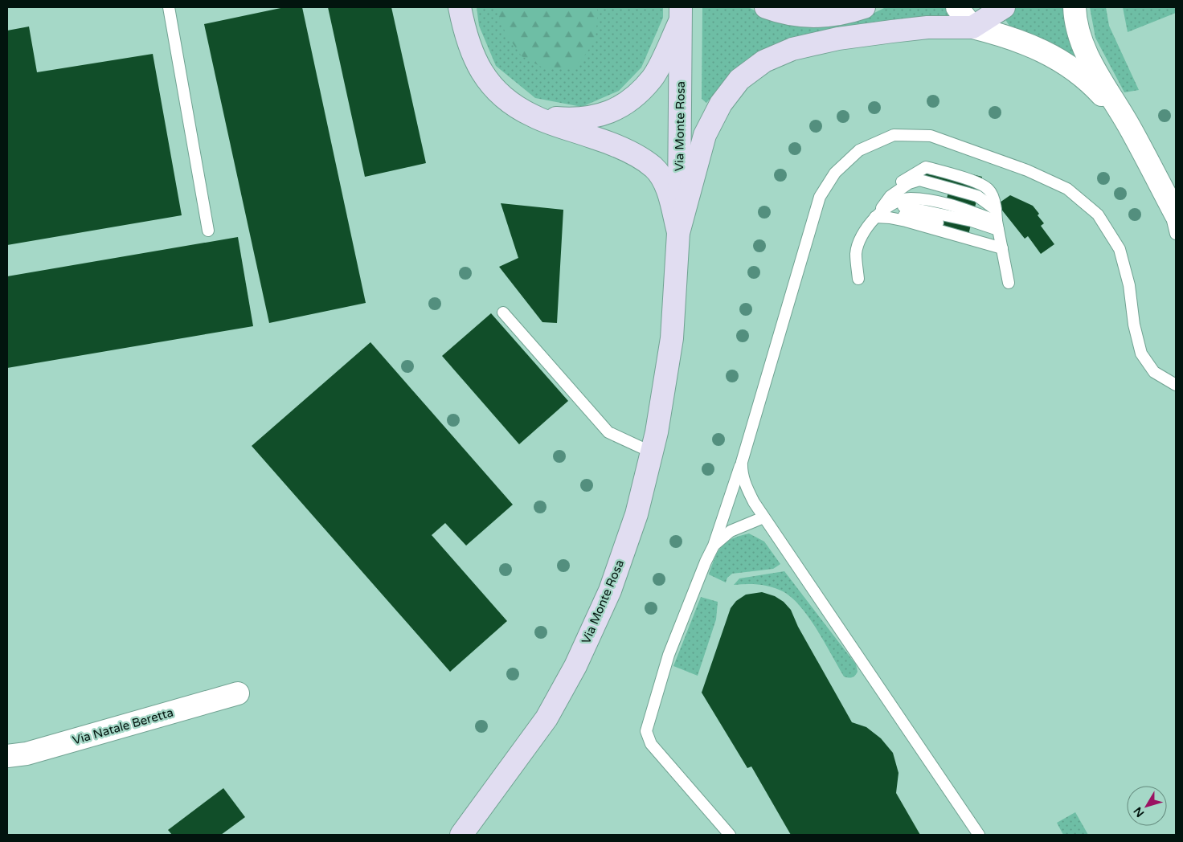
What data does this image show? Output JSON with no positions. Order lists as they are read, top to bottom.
{
  "streets": {
    "main road": ["Via Monte Rosa"],
    "street": ["Via Natale Beretta"]
  },
  "north": "bottom left"
}
